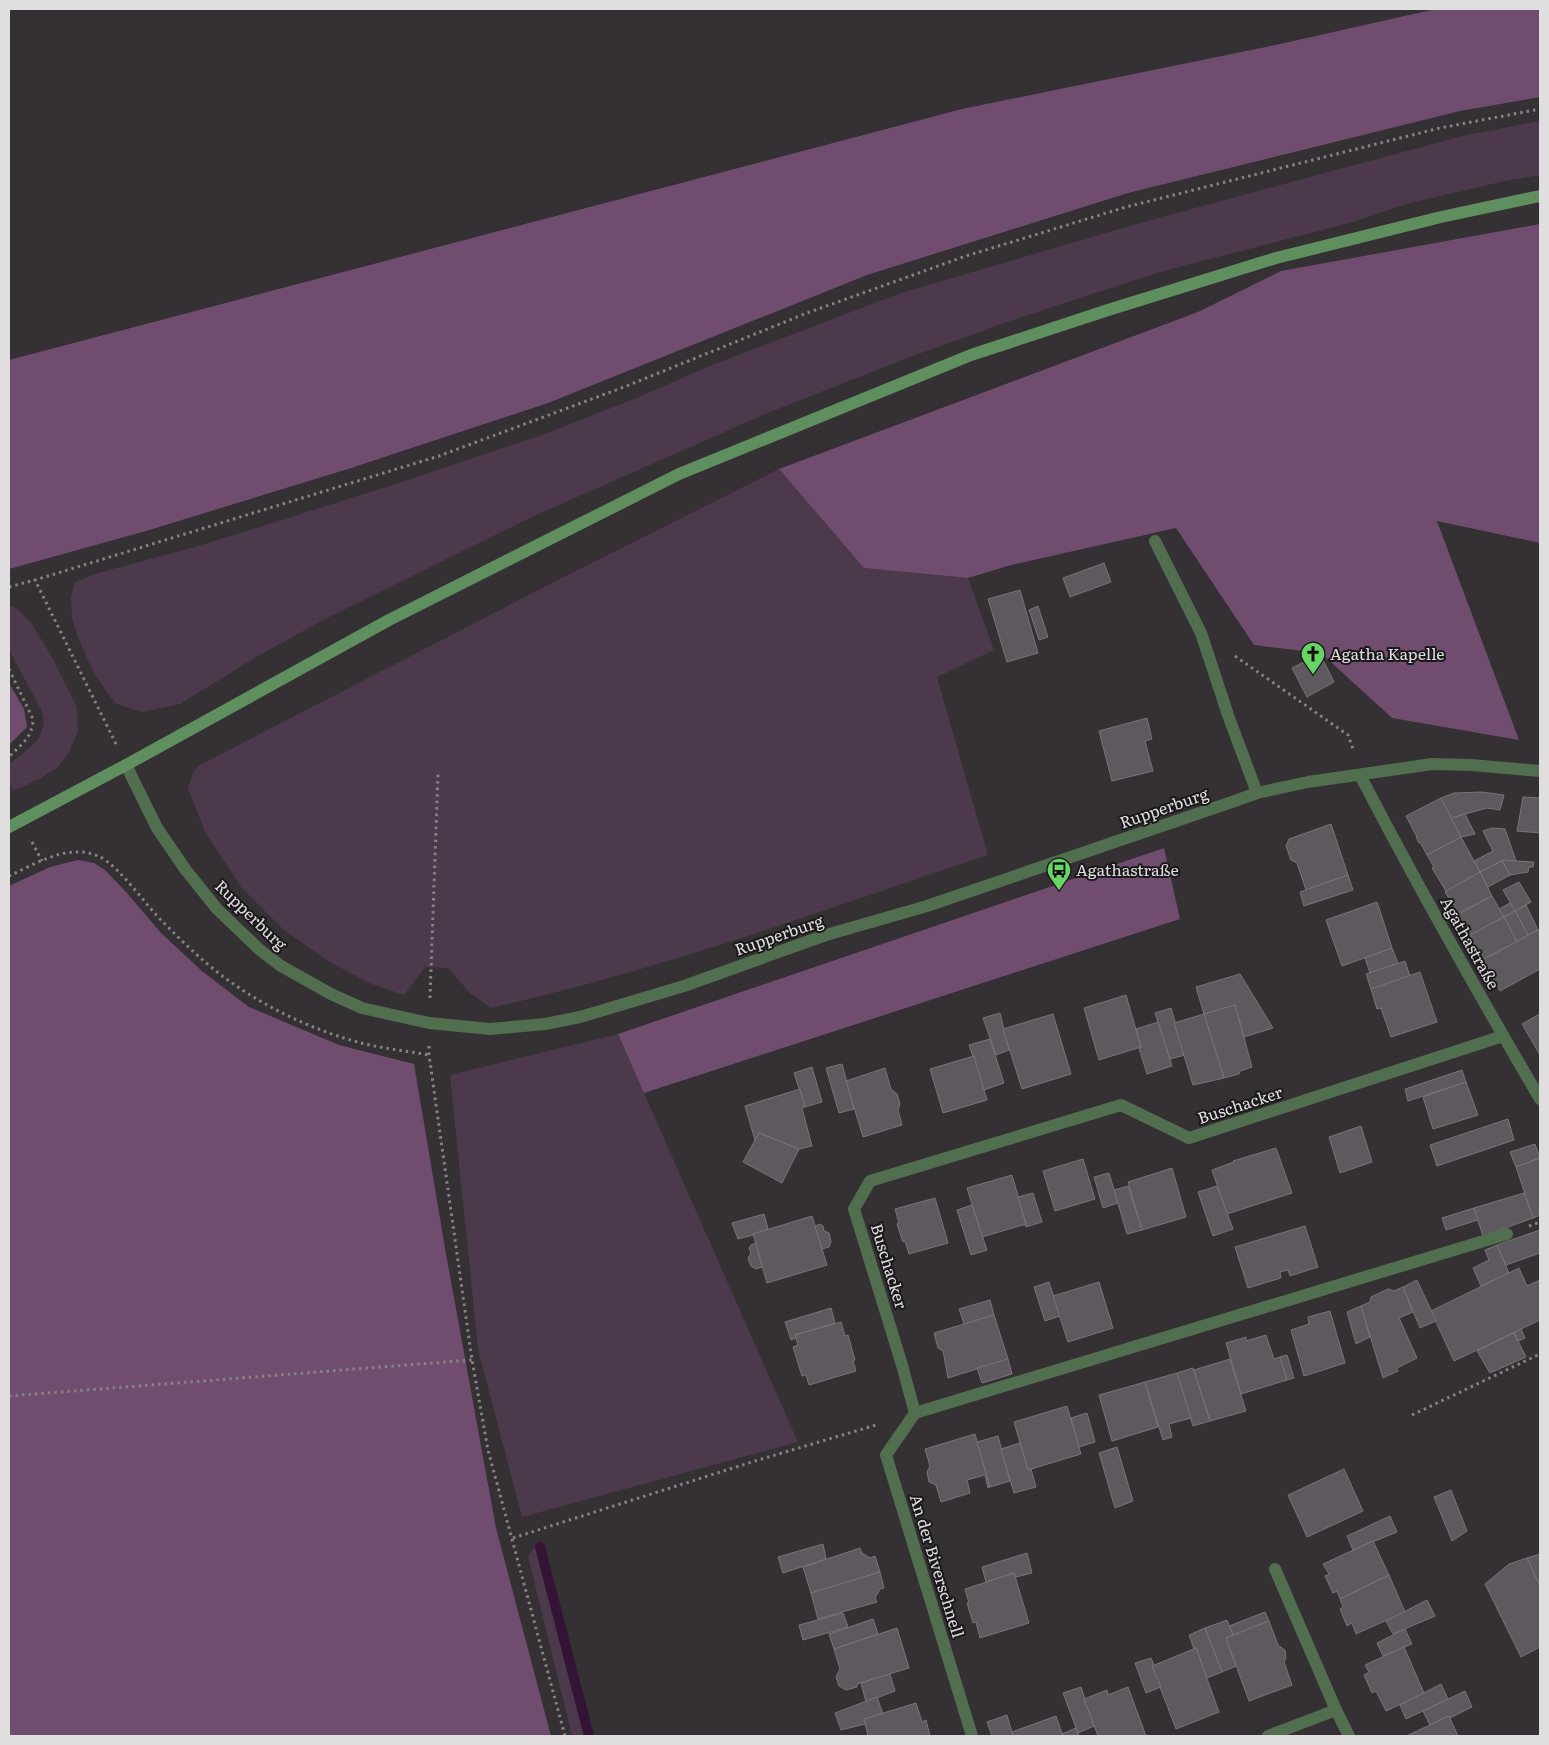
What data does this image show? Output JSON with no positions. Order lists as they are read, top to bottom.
{
  "streets": {
    "street": [
      "Rupperburg",
      "Agathastraße",
      "Buschacker",
      "An der Biverschnell"
    ]
  },
  "crossings": [
    ["Rupperburg", "Agathastraße"],
    ["Agathastraße", "Buschacker"],
    ["Buschacker", "An der Biverschnell"]
  ],
  "places": {
    "church": ["Agatha Kapelle"],
    "bus stop": ["Agathastraße"]
  }
}
